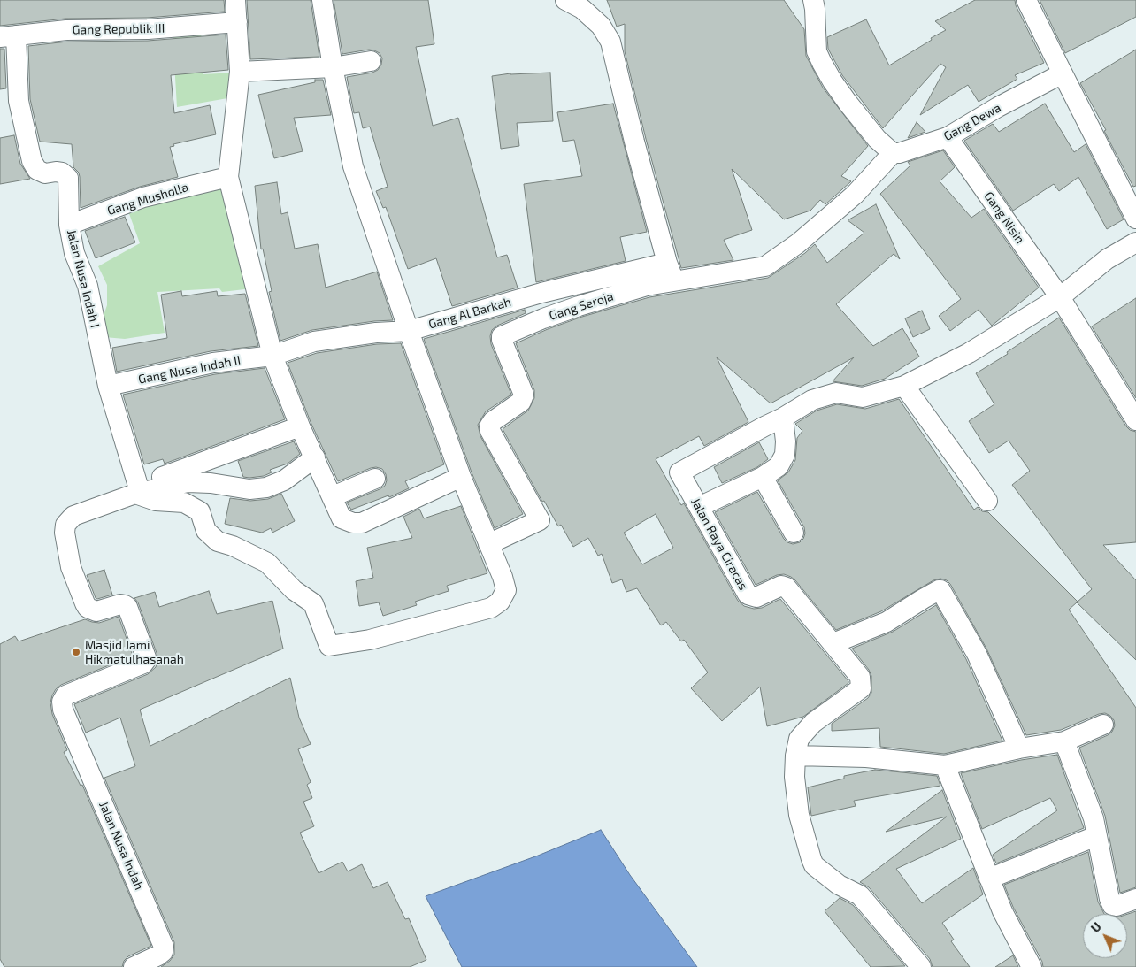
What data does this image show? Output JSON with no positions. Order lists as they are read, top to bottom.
{
  "streets": {
    "street": [
      "Gang Republik III",
      "Gang Dewa",
      "Gang Musholla",
      "Gang Nisin",
      "Jalan Nusa Indah I",
      "Gang Seroja",
      "Gang Al Barkah",
      "Gang Nusa Indah II",
      "Jalan Raya Ciracas",
      "Jalan Nusa Indah"
    ]
  },
  "crossings": [
    ["Gang Republik III", "Jalan Nusa Indah I"],
    ["Gang Dewa", "Gang Nisin"],
    ["Gang Dewa", "Gang Seroja"],
    ["Gang Musholla", "Jalan Nusa Indah I"],
    ["Gang Nisin", "Jalan Raya Ciracas"],
    ["Jalan Nusa Indah I", "Gang Nusa Indah II"],
    ["Jalan Nusa Indah I", "Jalan Nusa Indah"],
    ["Gang Seroja", "Gang Al Barkah"],
    ["Gang Al Barkah", "Gang Nusa Indah II"]
  ],
  "places": ["Masjid Jami Hikmatulhasanah"],
  "north": "top left"
}
